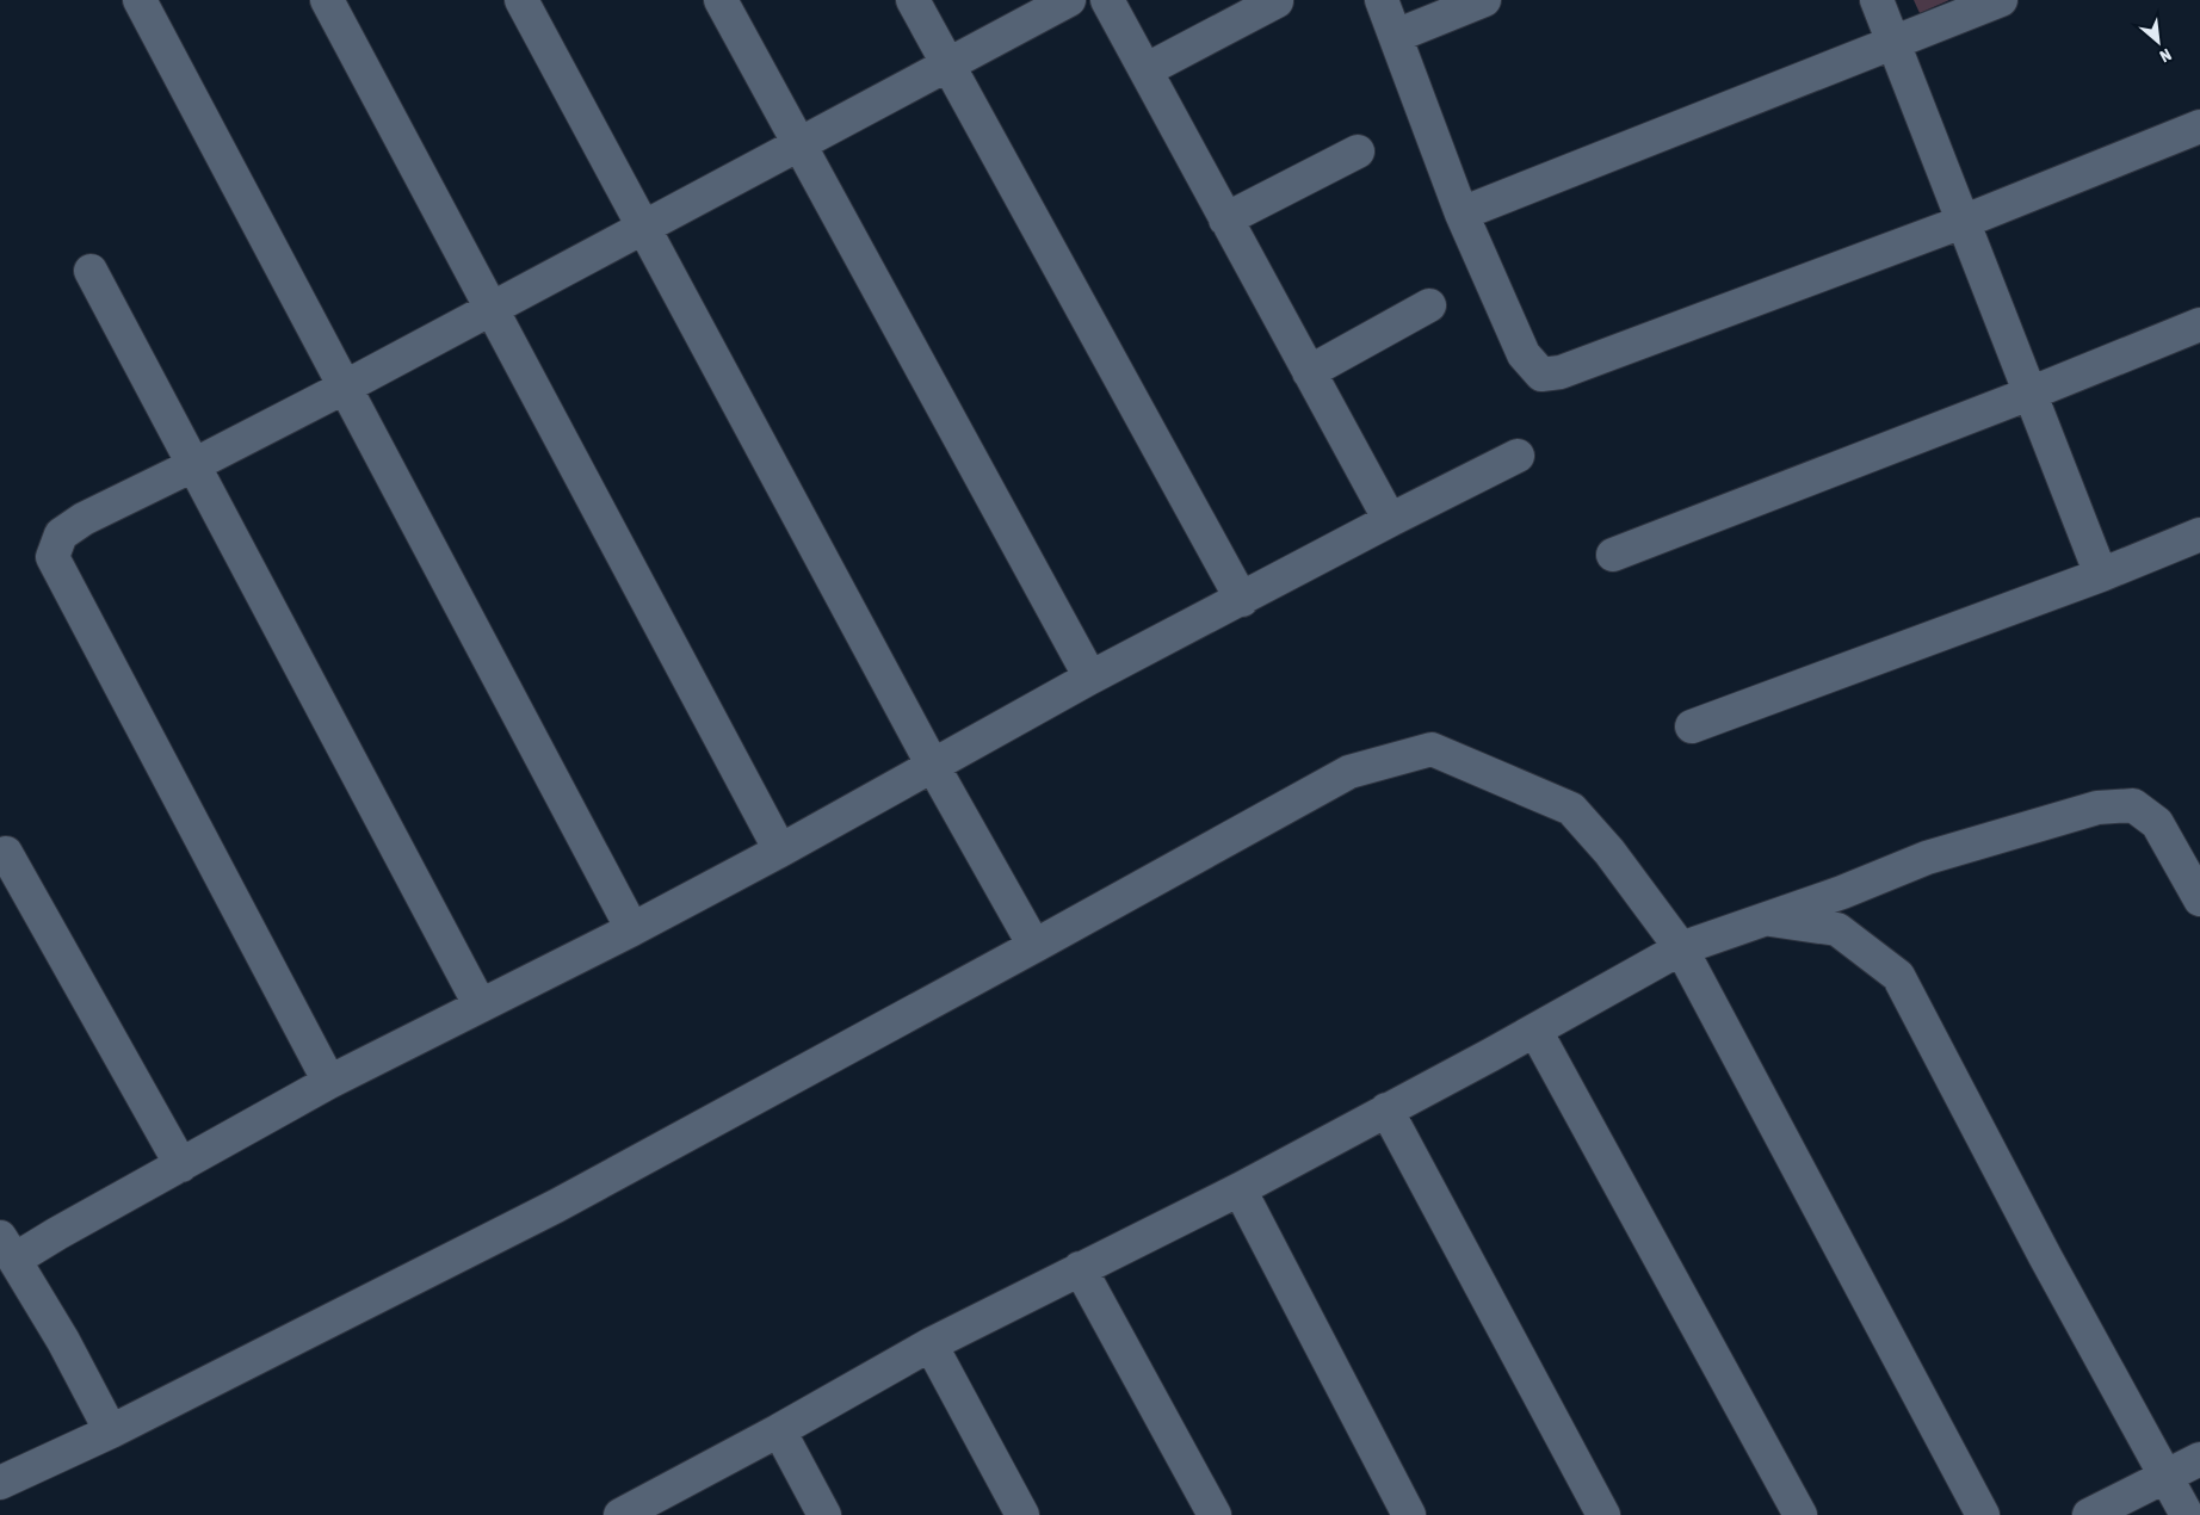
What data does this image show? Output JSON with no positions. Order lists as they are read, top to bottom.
{
  "north": "bottom right"
}
